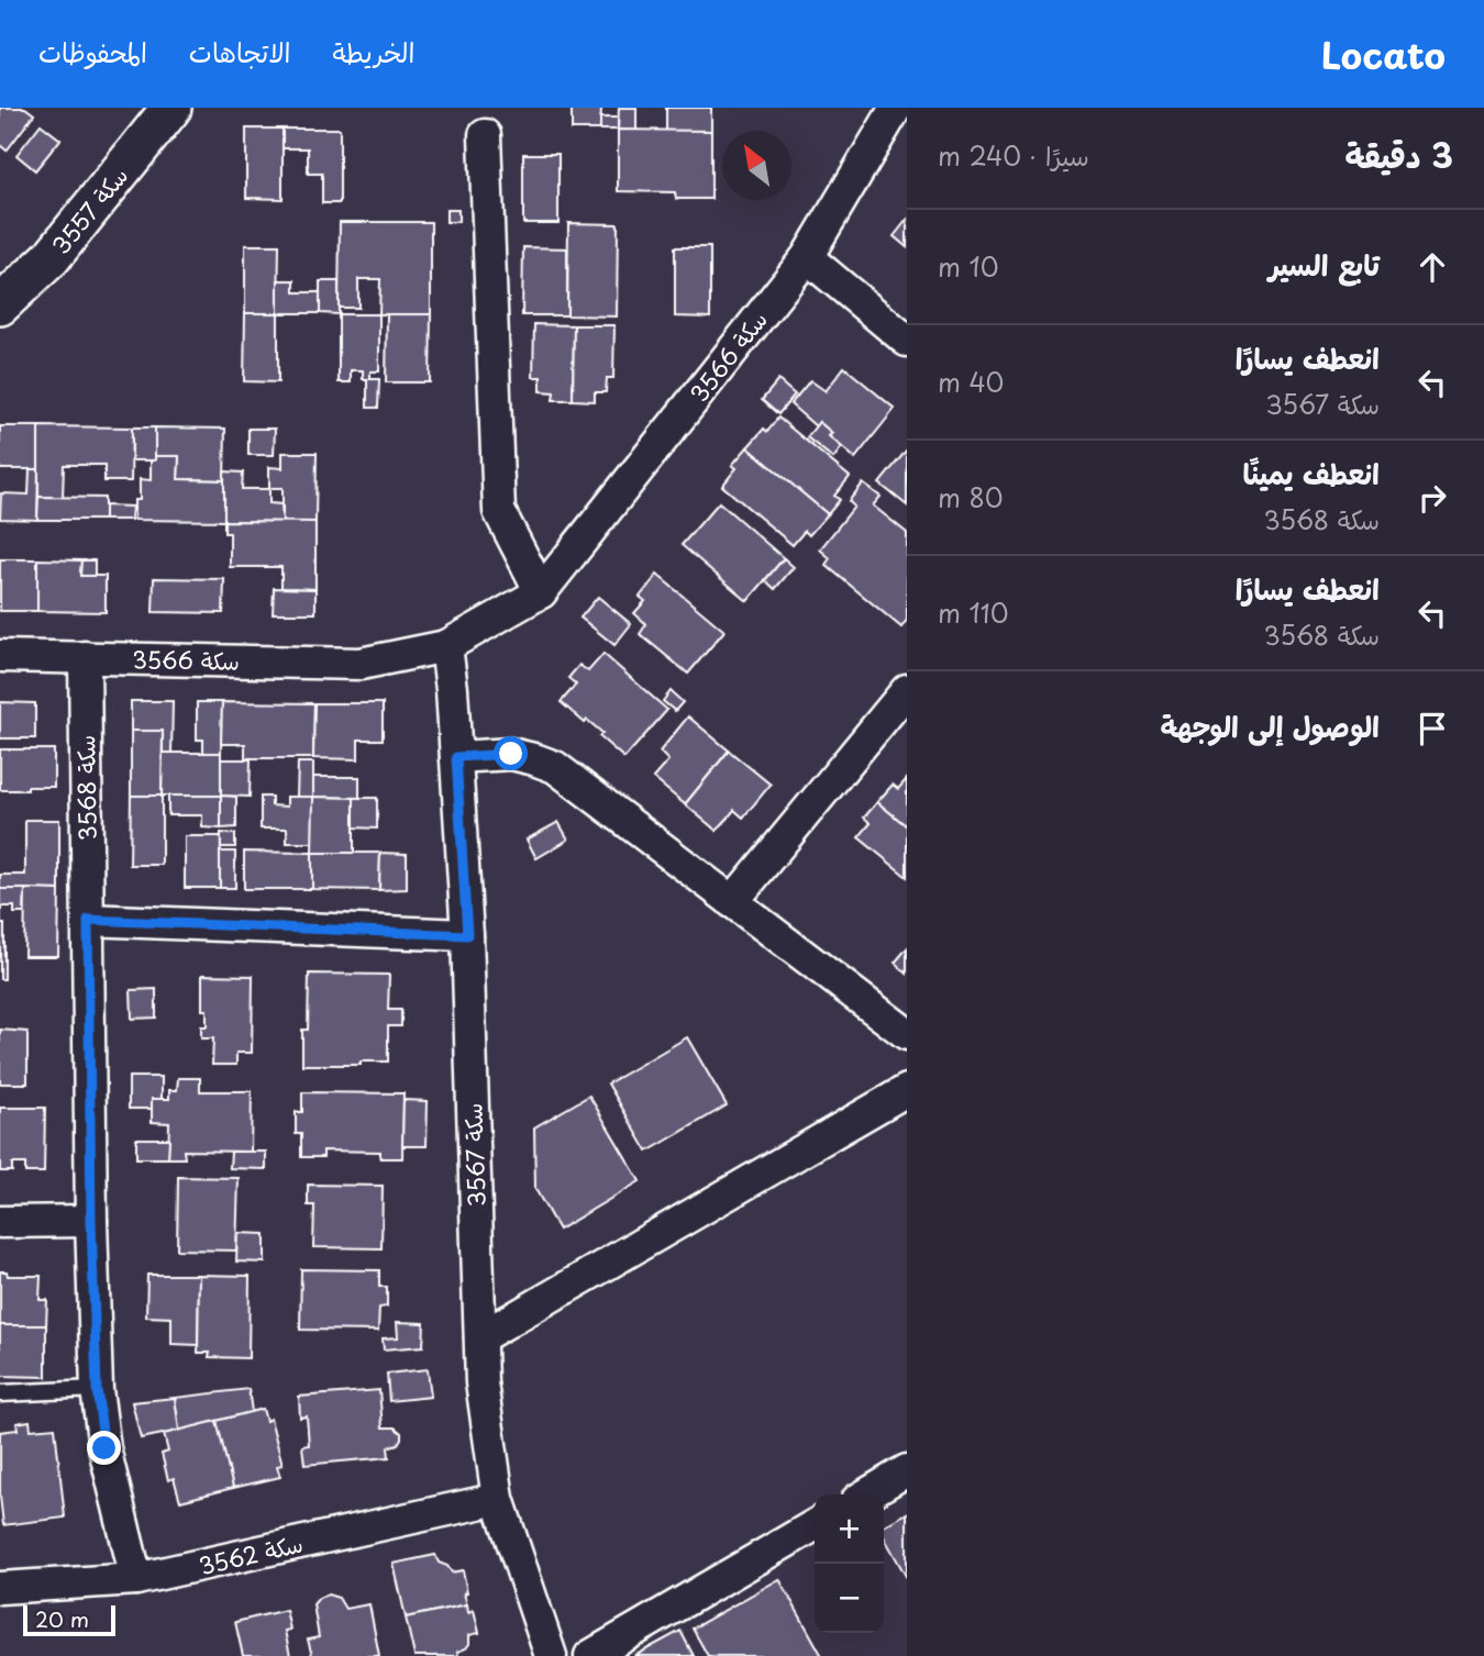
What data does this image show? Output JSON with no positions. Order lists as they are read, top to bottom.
{
  "streets": {
    "street": [
      "سكة 3557",
      "سكة 3566",
      "سكة 3568",
      "سكة 3567",
      "سكة 3562"
    ]
  },
  "crossings": [
    ["سكة 3566", "سكة 3568"],
    ["سكة 3566", "سكة 3567"],
    ["سكة 3568", "سكة 3562"],
    ["سكة 3567", "سكة 3562"]
  ],
  "scale_bar": "20 m",
  "north": "top left",
  "page": {
    "header": "Locato",
    "nav": ["الخريطة", "الاتجاهات", "المحفوظات"],
    "heading": ["3 دقيقة", "سيرًا · 240 m"],
    "list": [
      ["تابع السير", "10 m"],
      ["انعطف يسارًا", "سكة 3567", "40 m"],
      ["انعطف يمينًا", "سكة 3568", "80 m"],
      ["انعطف يسارًا", "سكة 3568", "110 m"],
      "الوصول إلى الوجهة"
    ],
    "map_buttons": ["+", "−"],
    "scale": "20 m"
  }
}
